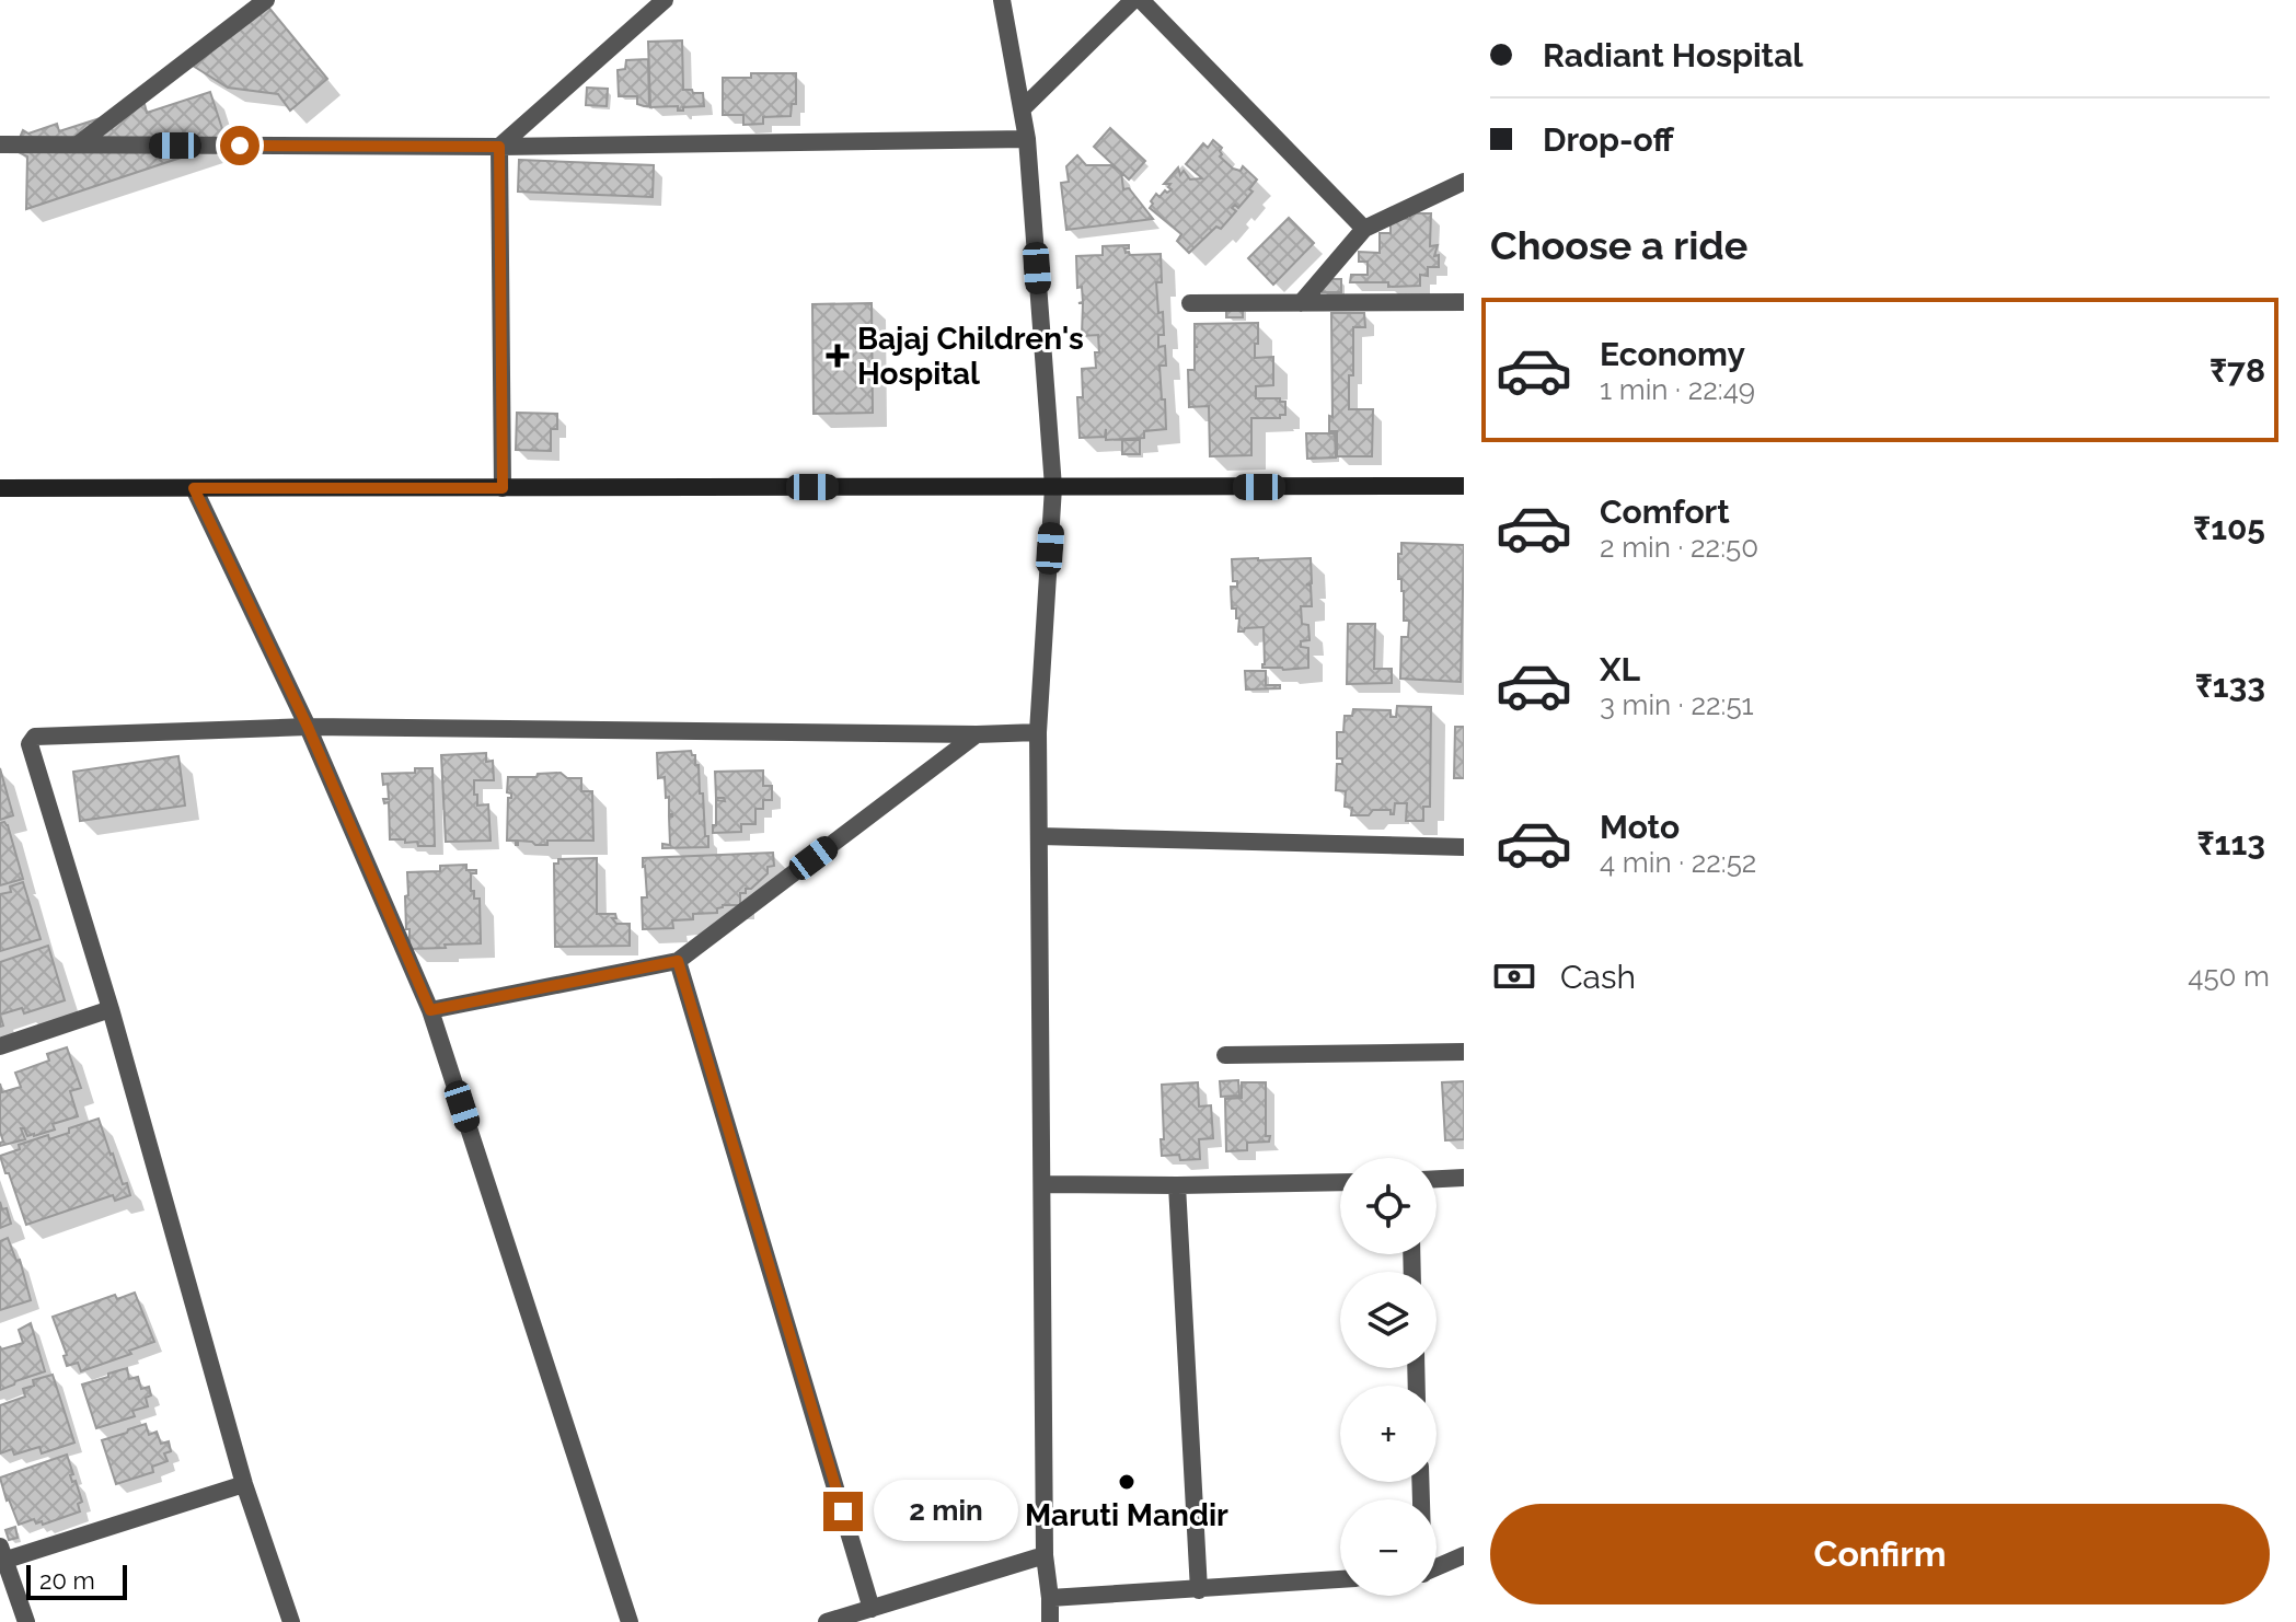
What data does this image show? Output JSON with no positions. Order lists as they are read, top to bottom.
{
  "places": {
    "health": ["Bajaj Children's Hospital"],
    "other": ["Maruti Mandir"]
  },
  "scale_bar": "20 m",
  "page": {
    "banner": ["Radiant Hospital", "Drop-off"],
    "heading": "Choose a ride",
    "list": [
      {
        "name": "Economy",
        "note": "1 min · 22:49",
        "value": "₹78"
      },
      {
        "name": "Comfort",
        "note": "2 min · 22:50",
        "value": "₹105"
      },
      {
        "name": "XL",
        "note": "3 min · 22:51",
        "value": "₹133"
      },
      {
        "name": "Moto",
        "note": "4 min · 22:52",
        "value": "₹113"
      }
    ],
    "pay": ["Cash", "450 m"],
    "map_buttons": ["+", "−"],
    "bubble": "2 min",
    "buttons": "Confirm",
    "scale": "20 m"
  }
}
